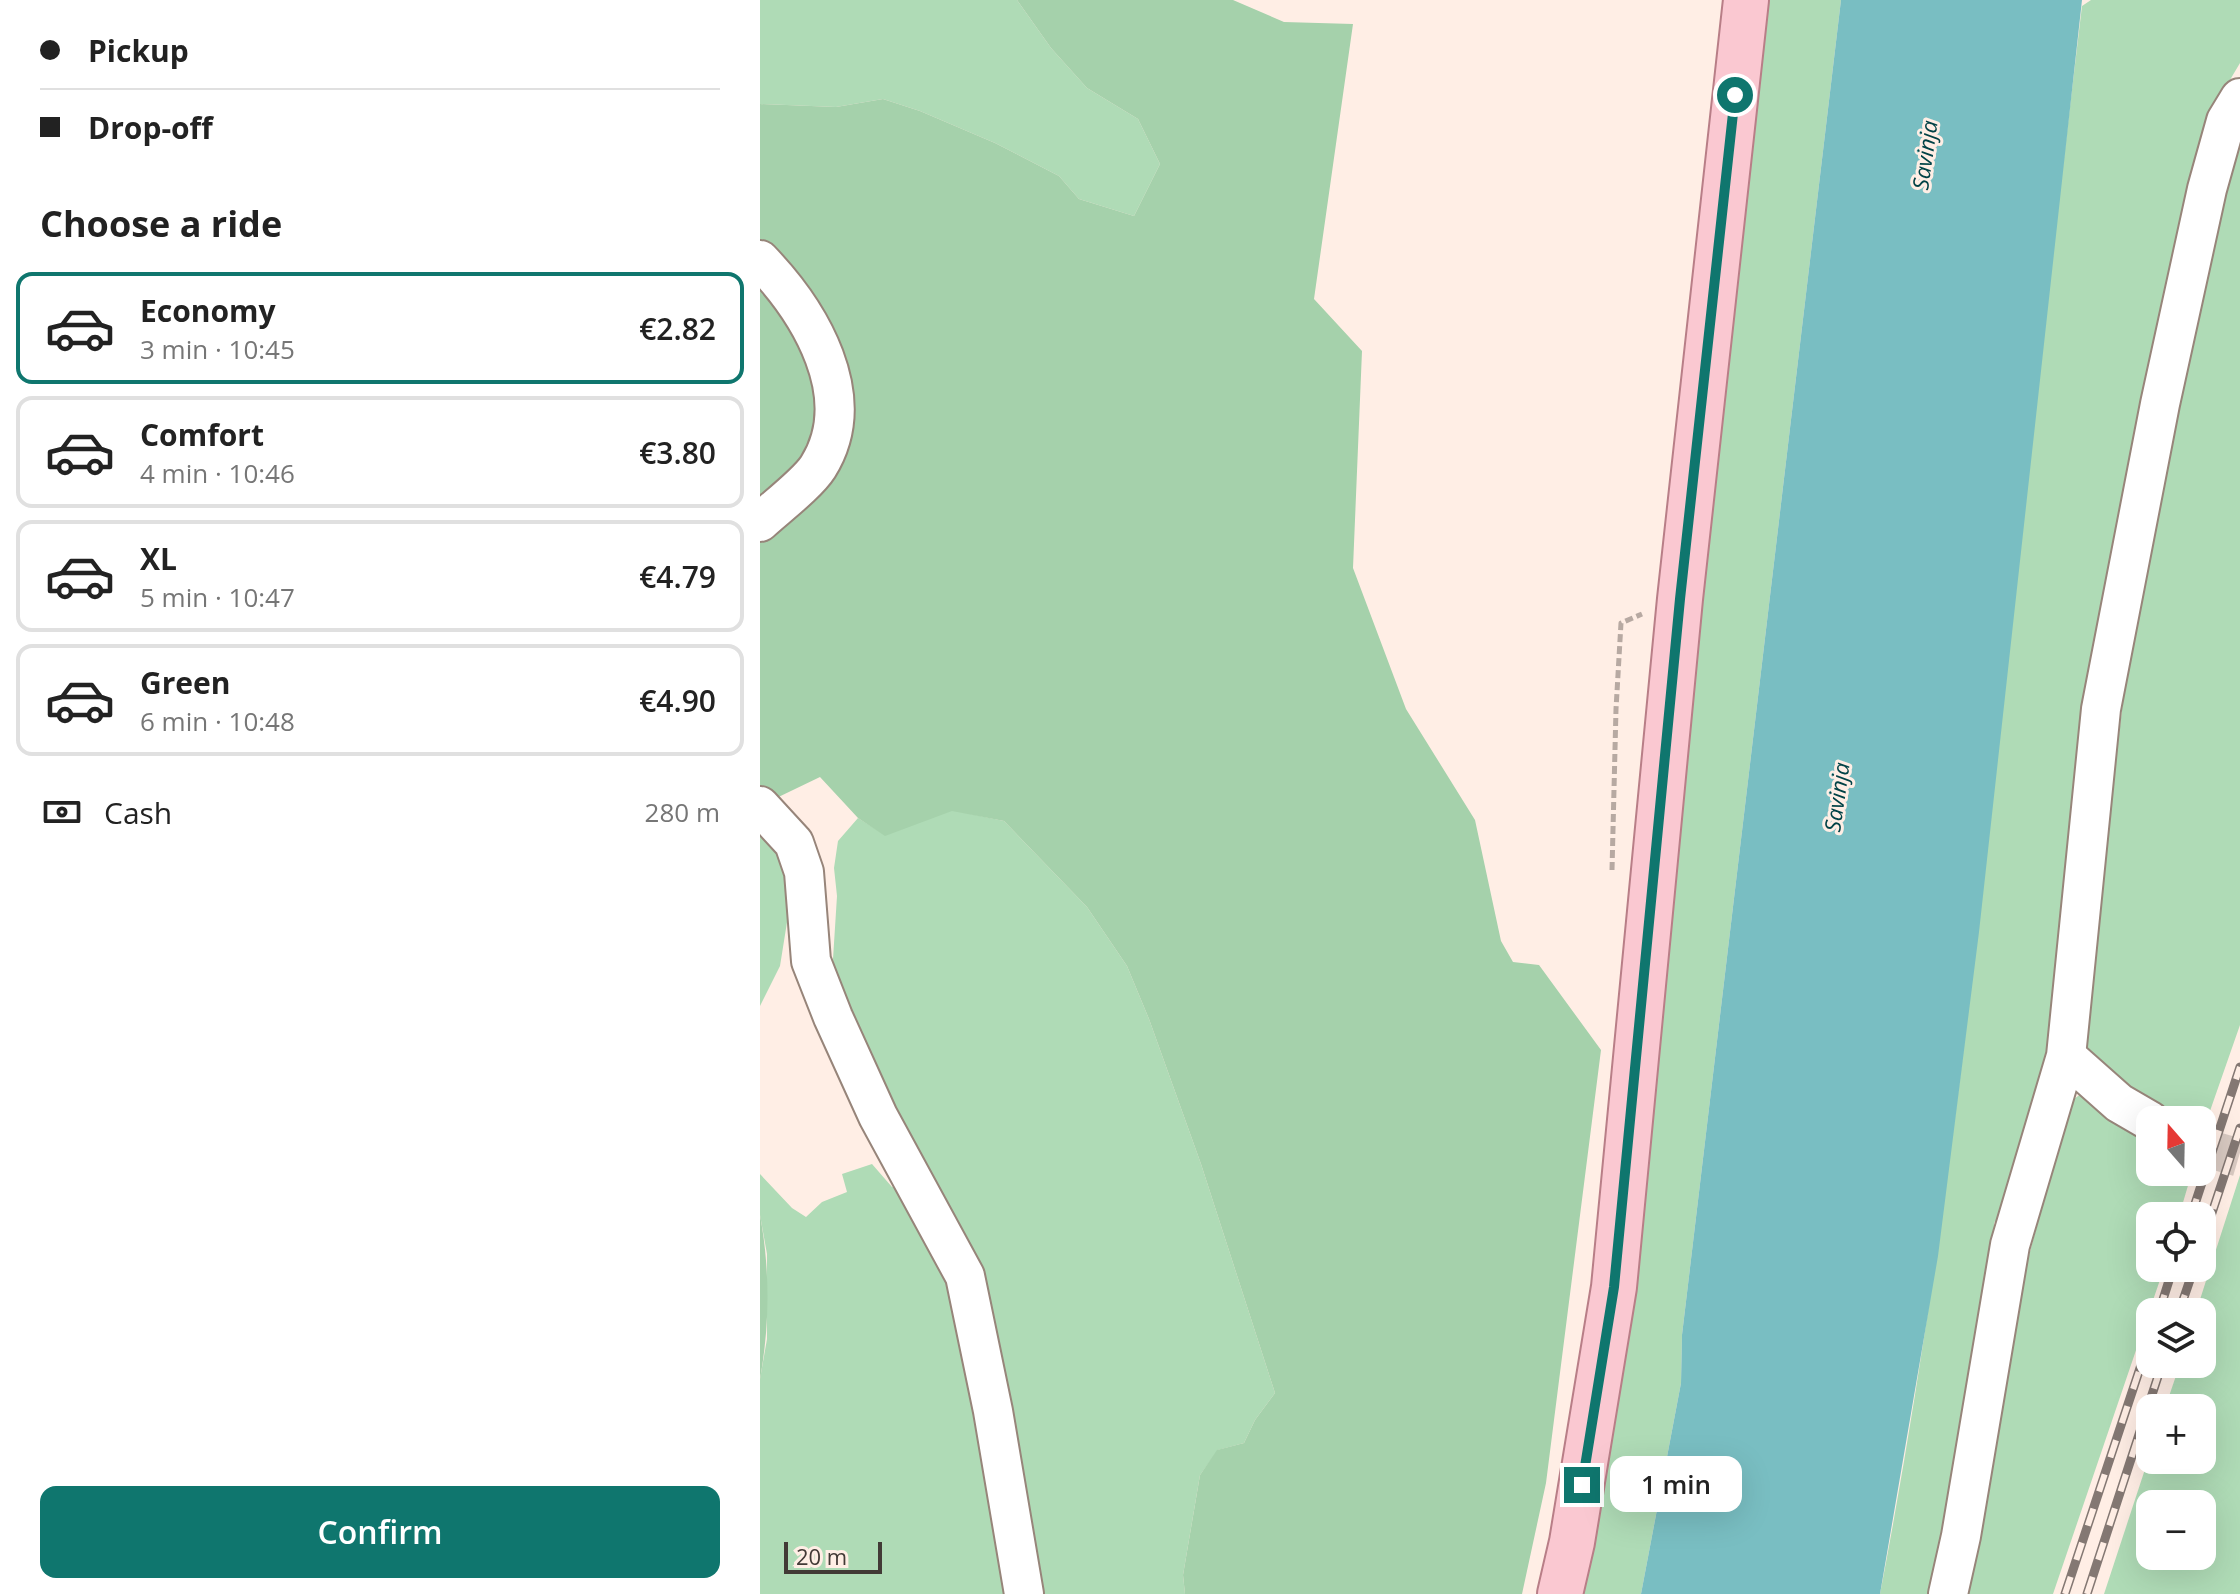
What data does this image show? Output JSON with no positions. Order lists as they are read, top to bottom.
{
  "water": ["Savinja"],
  "scale_bar": "20 m",
  "north": "top",
  "page": {
    "banner": ["Pickup", "Drop-off"],
    "heading": "Choose a ride",
    "list": [
      {
        "name": "Economy",
        "note": "3 min · 10:45",
        "value": "€2.82"
      },
      {
        "name": "Comfort",
        "note": "4 min · 10:46",
        "value": "€3.80"
      },
      {
        "name": "XL",
        "note": "5 min · 10:47",
        "value": "€4.79"
      },
      {
        "name": "Green",
        "note": "6 min · 10:48",
        "value": "€4.90"
      }
    ],
    "pay": ["Cash", "280 m"],
    "map_buttons": ["+", "−"],
    "bubble": "1 min",
    "buttons": "Confirm",
    "scale": "20 m"
  }
}
